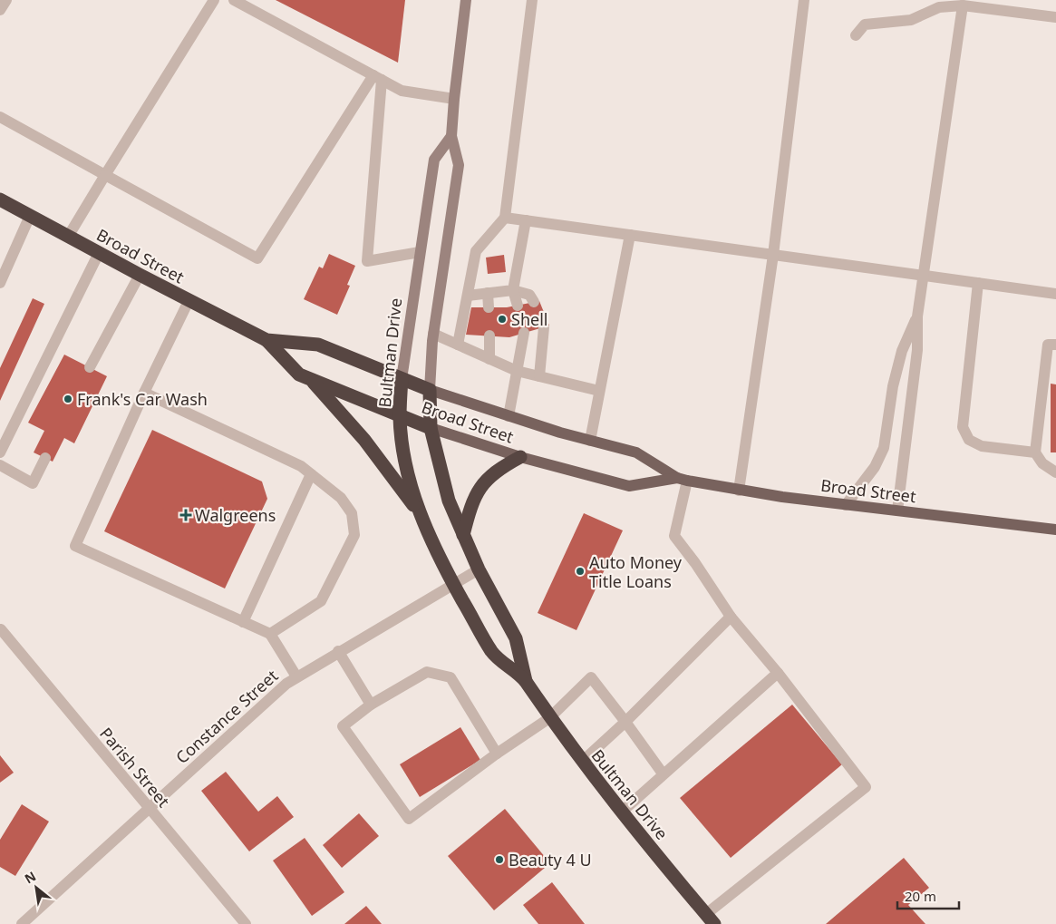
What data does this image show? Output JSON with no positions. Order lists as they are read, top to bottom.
{
  "streets": {
    "highway": ["Broad Street", "Bultman Drive"],
    "street": ["Constance Street", "Parish Street"]
  },
  "crossings": [
    ["Broad Street", "Bultman Drive"],
    ["Bultman Drive", "Constance Street"],
    ["Constance Street", "Parish Street"]
  ],
  "places": {
    "other": [
      "Shell",
      "Frank's Car Wash",
      "Auto Money Title Loans",
      "Beauty 4 U"
    ],
    "health": ["Walgreens"]
  },
  "scale_bar": "20 m",
  "north": "top left"
}
